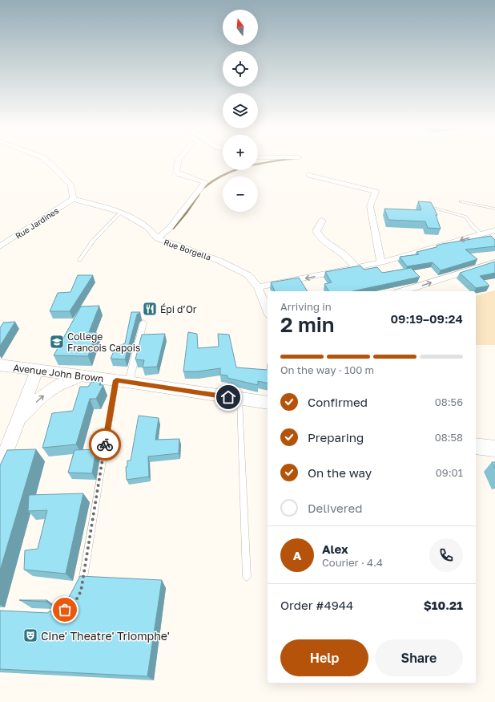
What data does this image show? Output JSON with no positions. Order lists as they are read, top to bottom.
{
  "streets": {
    "main road": ["Avenue John Brown"],
    "street": ["Rue Jardines", "Rue Borgella"]
  },
  "crossings": [
    ["Rue Jardines", "Rue Borgella"]
  ],
  "places": {
    "restaurant": ["Épi d’Or"],
    "school or university": ["College Francois Capois"],
    "theatre": ["Cine' Theatre' Triomphe'"]
  },
  "north": "top",
  "page": {
    "map_buttons": ["+", "−"],
    "heading": ["2 min", "Arriving in", "09:19–09:24"],
    "panel": [
      "Alex",
      "Courier · 4.4",
      "Order #4944",
      "$10.21"
    ],
    "bar": "On the way · 100 m",
    "list": [
      ["Confirmed", "08:56"],
      ["Preparing", "08:58"],
      ["On the way", "09:01"],
      "Delivered"
    ],
    "round": "A",
    "buttons": ["Help", "Share"]
  }
}
